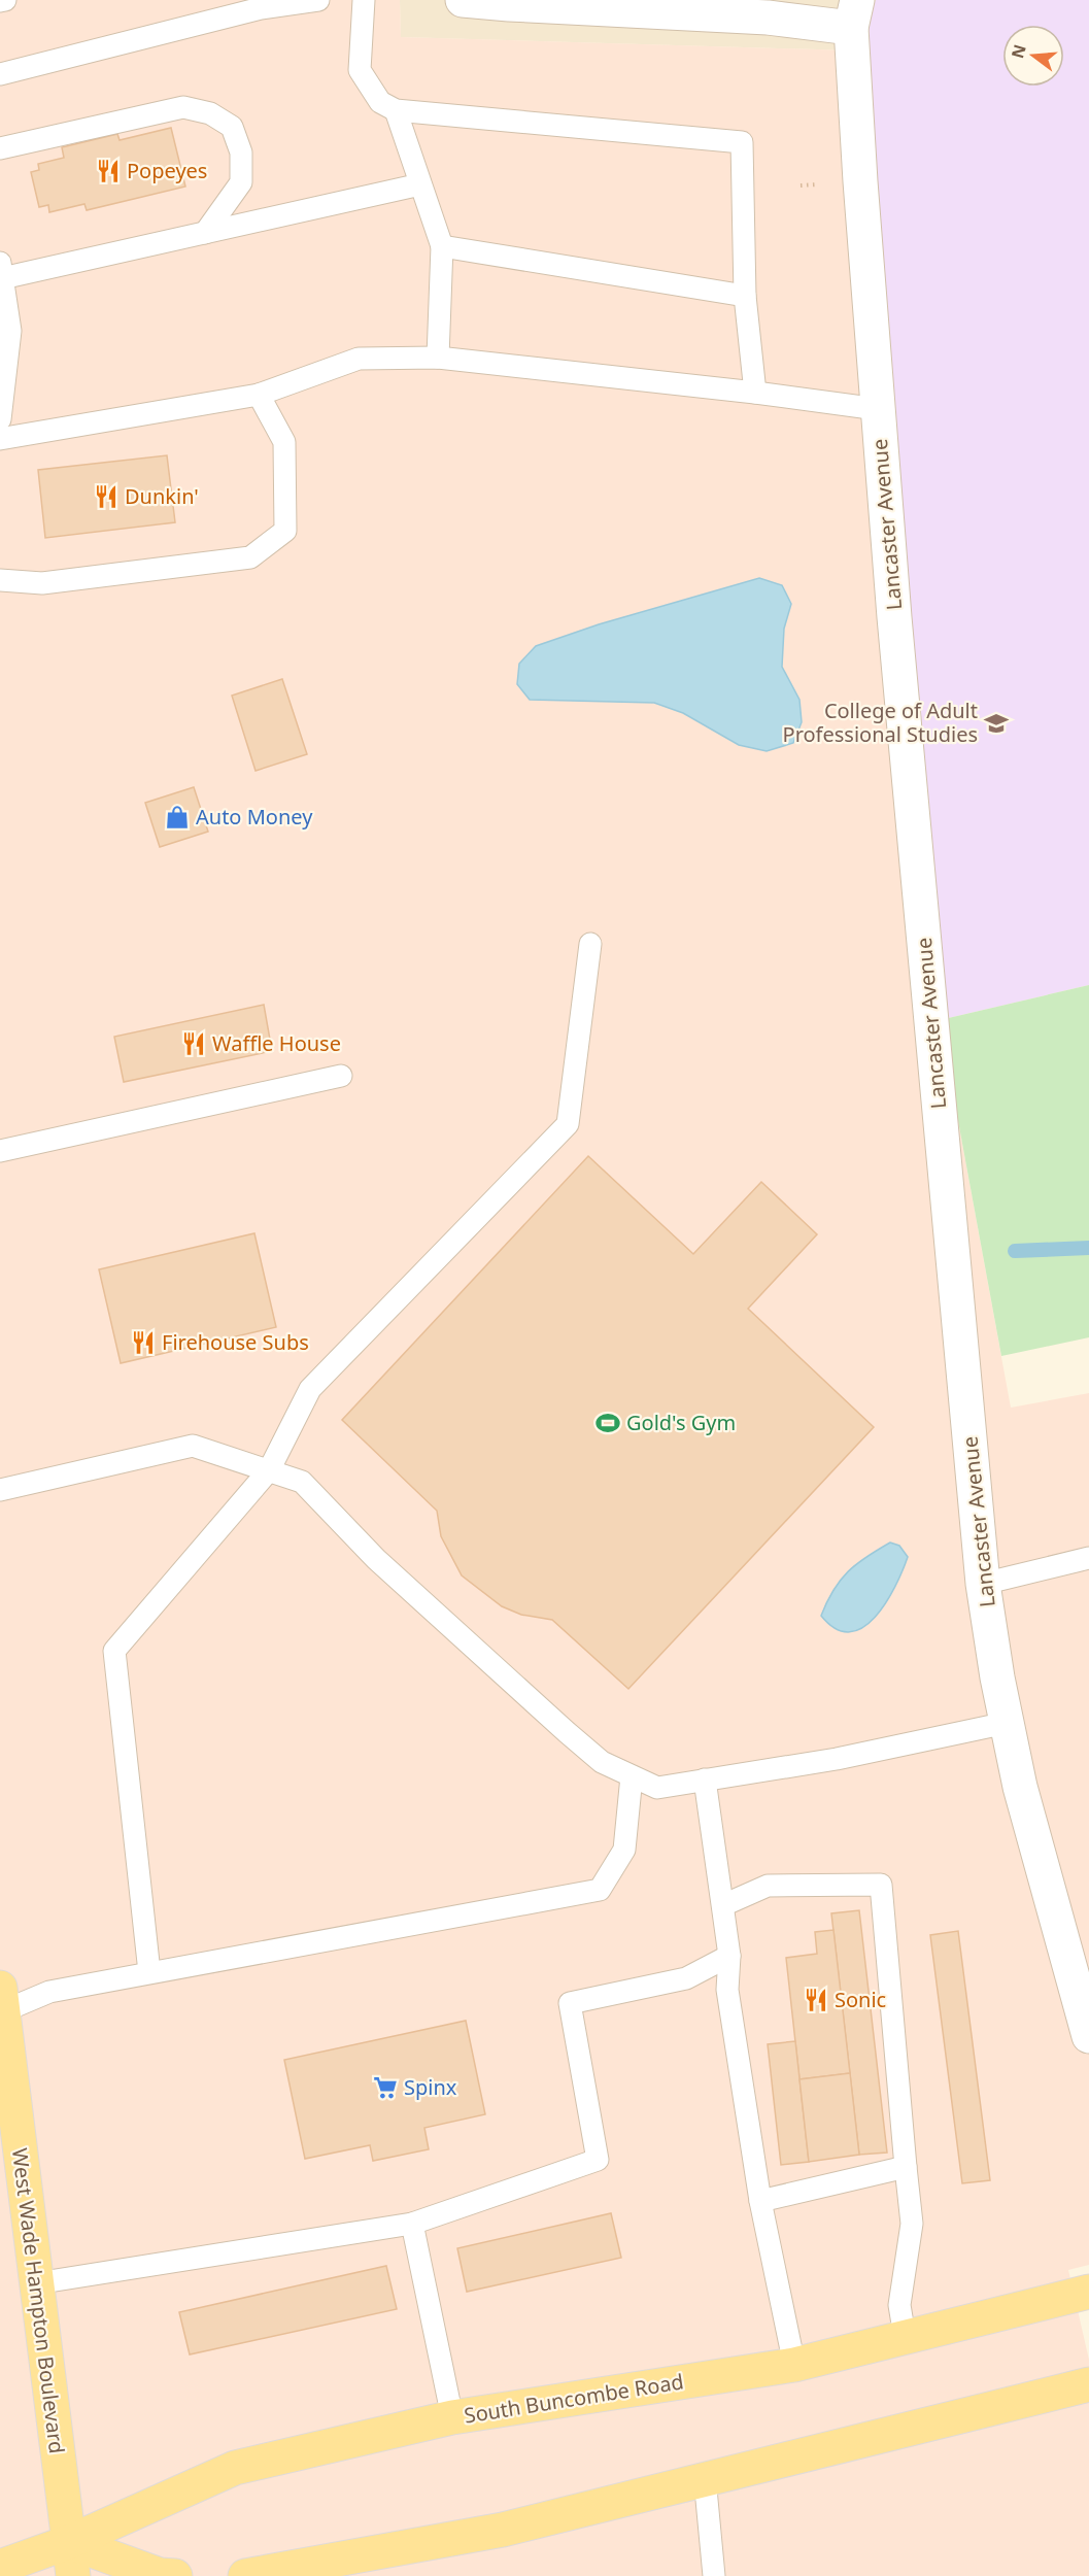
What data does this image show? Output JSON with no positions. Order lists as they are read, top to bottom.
{
  "streets": {
    "main road": ["West Wade Hampton Boulevard", "South Buncombe Road"],
    "street": ["Lancaster Avenue"]
  },
  "crossings": [
    ["West Wade Hampton Boulevard", "South Buncombe Road"]
  ],
  "places": {
    "restaurant": [
      "Popeyes",
      "Dunkin'",
      "Waffle House",
      "Firehouse Subs",
      "Sonic"
    ],
    "school or university": ["College of Adult Professional Studies"],
    "shop": ["Auto Money"],
    "sports": ["Gold's Gym"],
    "supermarket": ["Spinx"]
  },
  "north": "left"
}
